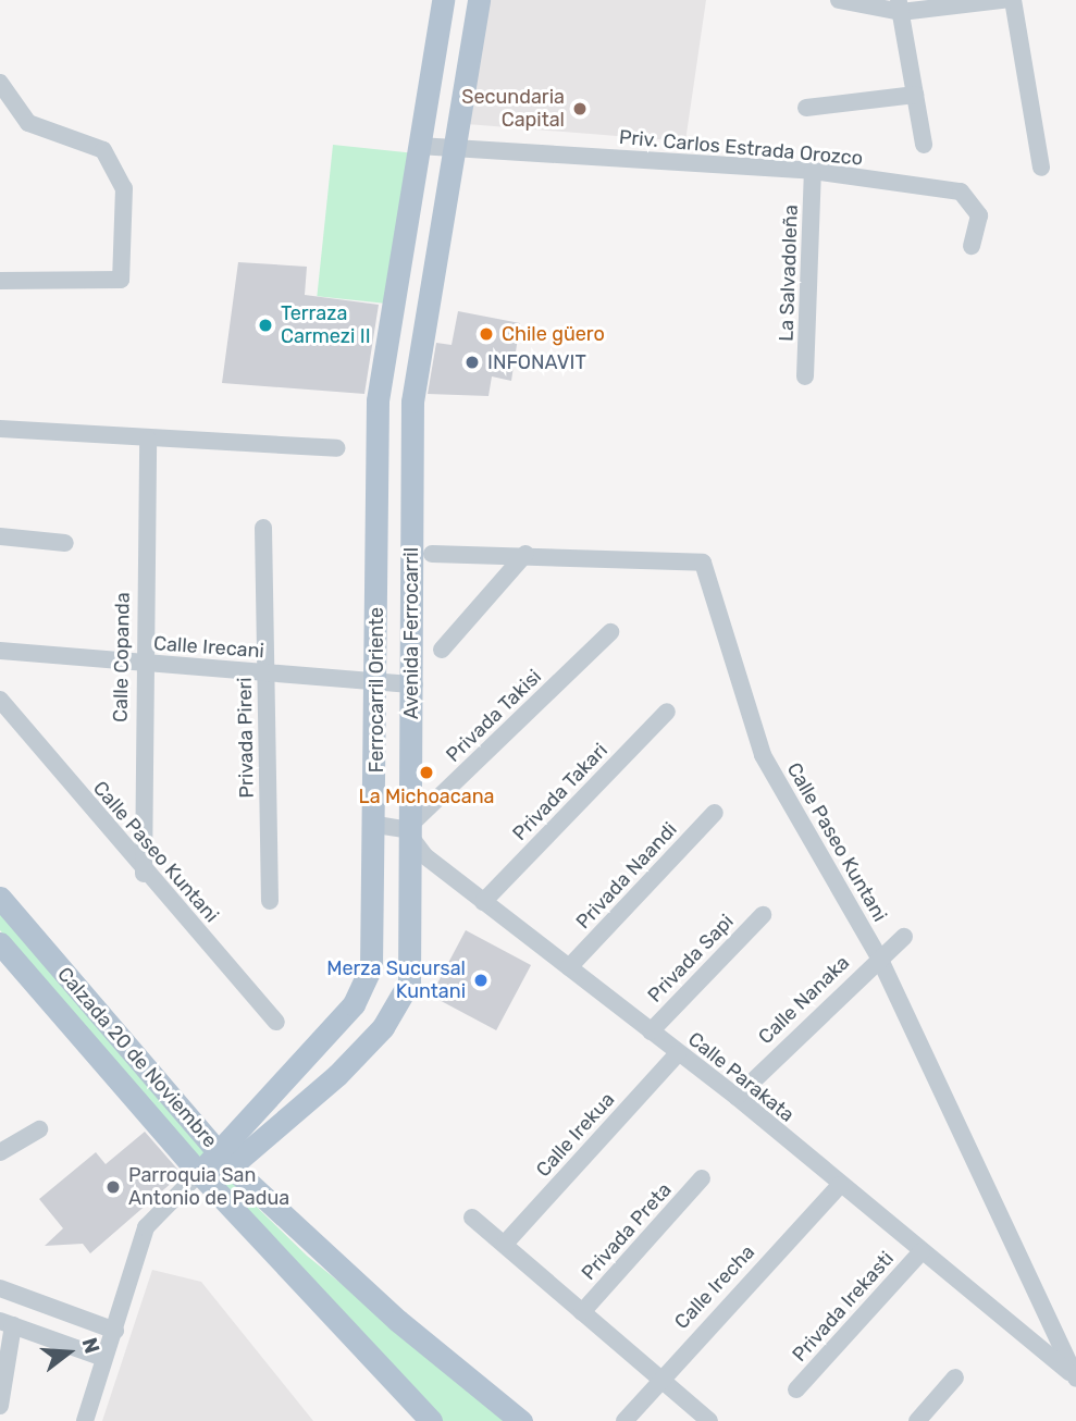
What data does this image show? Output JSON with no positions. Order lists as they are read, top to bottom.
{
  "streets": {
    "main road": ["Avenida Ferrocarril", "Ferrocarril Oriente", "Calzada 20 de Noviembre"],
    "street": [
      "Priv. Carlos Estrada Orozco",
      "La Salvadoleña",
      "Calle Irecani",
      "Calle Copanda",
      "Privada Takisi",
      "Privada Pireri",
      "Privada Takari",
      "Calle Paseo Kuntani",
      "Privada Naandi",
      "Privada Sapi",
      "Calle Nanaka",
      "Calle Parakata",
      "Calle Irekua",
      "Privada Preta",
      "Calle Irecha",
      "Privada Irekasti"
    ]
  },
  "crossings": [
    ["Priv. Carlos Estrada Orozco", "La Salvadoleña"],
    ["Priv. Carlos Estrada Orozco", "Avenida Ferrocarril"],
    ["Avenida Ferrocarril", "Calle Irecani"],
    ["Avenida Ferrocarril", "Ferrocarril Oriente"],
    ["Avenida Ferrocarril", "Privada Takisi"],
    ["Avenida Ferrocarril", "Calzada 20 de Noviembre"],
    ["Avenida Ferrocarril", "Calle Parakata"],
    ["Calle Irecani", "Calle Copanda"],
    ["Calle Irecani", "Ferrocarril Oriente"],
    ["Calle Irecani", "Privada Pireri"],
    ["Calle Copanda", "Calle Paseo Kuntani"],
    ["Ferrocarril Oriente", "Calzada 20 de Noviembre"],
    ["Privada Takisi", "Calle Parakata"],
    ["Privada Takari", "Calle Parakata"],
    ["Calle Paseo Kuntani", "Calle Nanaka"],
    ["Calle Paseo Kuntani", "Calle Parakata"],
    ["Privada Naandi", "Calle Parakata"],
    ["Privada Sapi", "Calle Parakata"],
    ["Calle Nanaka", "Calle Parakata"],
    ["Calle Parakata", "Calle Irekua"],
    ["Calle Parakata", "Calle Irecha"],
    ["Calle Parakata", "Privada Irekasti"]
  ],
  "places": [
    "Secundaria Capital",
    "Terraza Carmezi II",
    "Chile güero",
    "INFONAVIT",
    "La Michoacana",
    "Merza Sucursal Kuntani",
    "Parroquia San Antonio de Padua"
  ],
  "north": "right"
}
